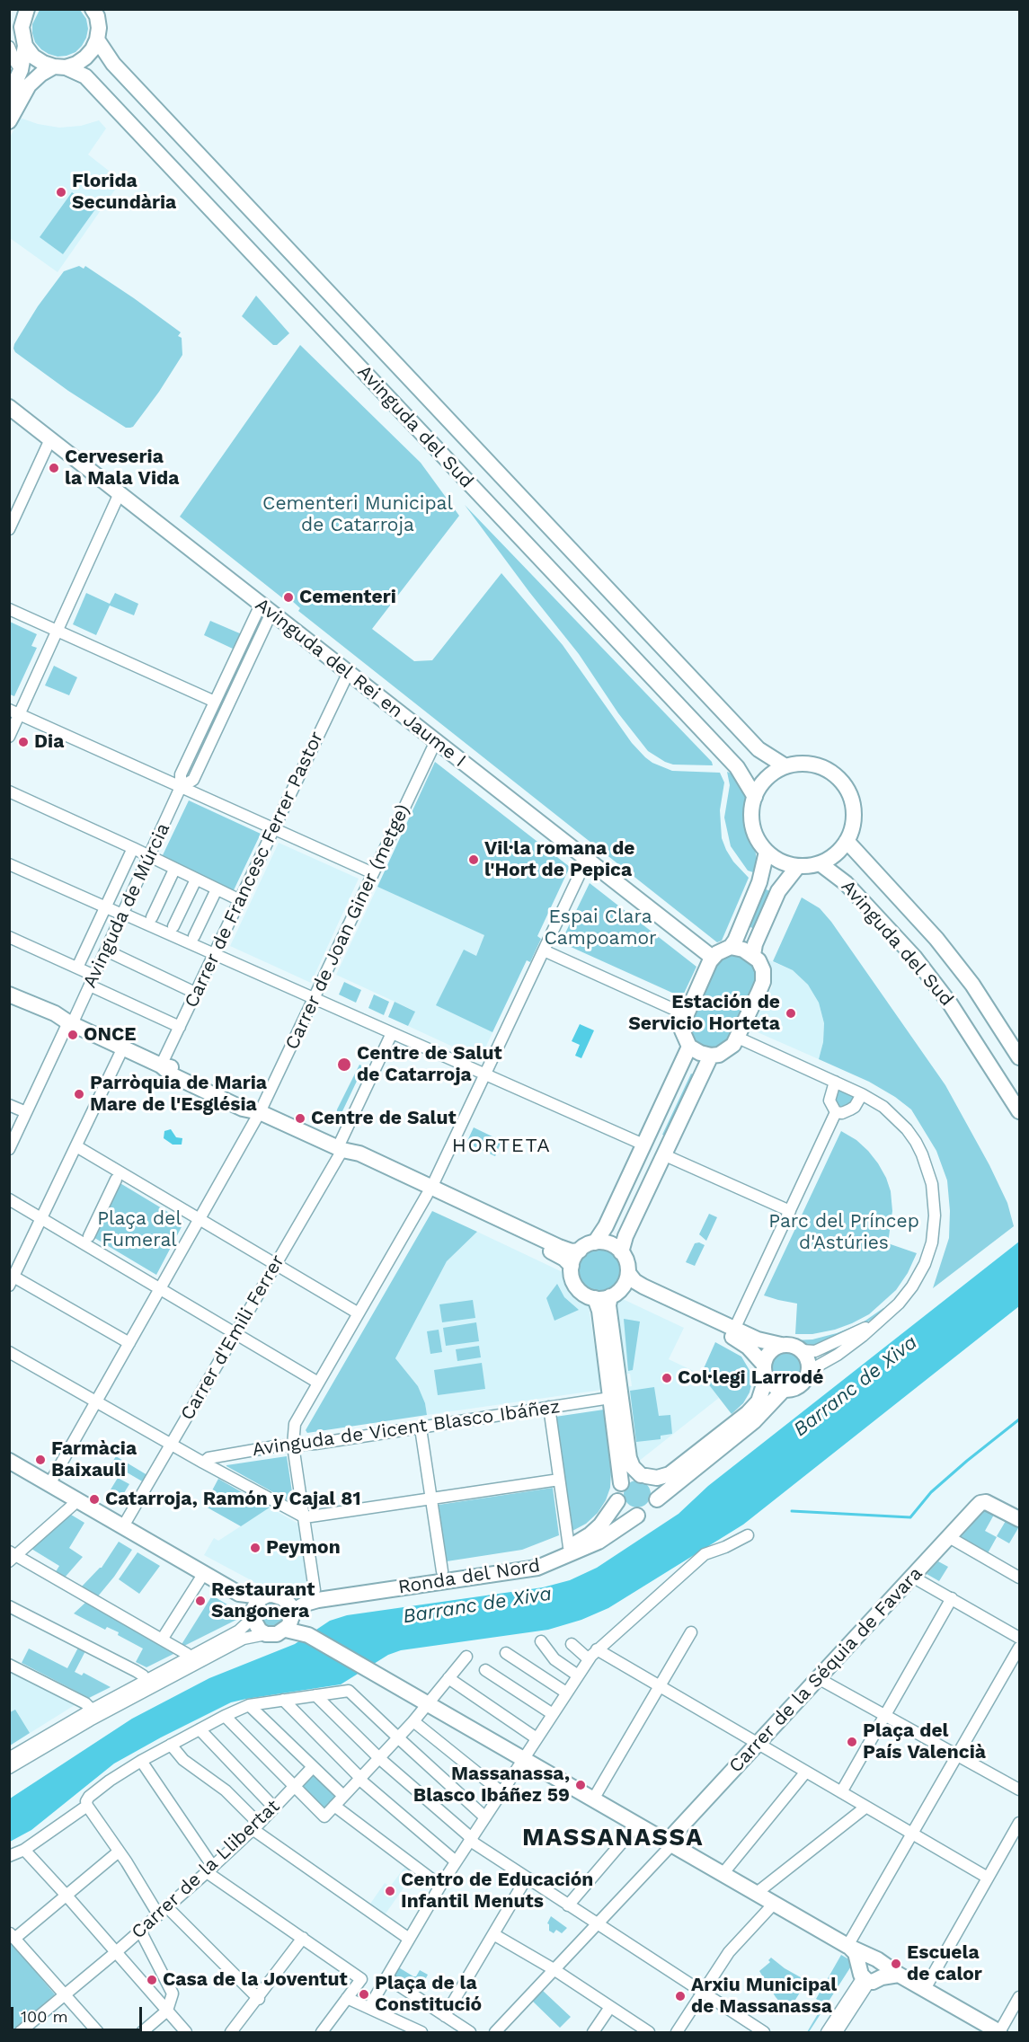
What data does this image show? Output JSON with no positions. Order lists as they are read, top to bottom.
{
  "streets": {
    "street": [
      "Avinguda del Sud",
      "Avinguda del Rei en Jaume I",
      "Carrer de Francesc Ferrer Pastor",
      "Avinguda de Múrcia",
      "Carrer de Joan Giner (metge)",
      "Carrer d'Emili Ferrer",
      "Avinguda de Vicent Blasco Ibáñez",
      "Ronda del Nord",
      "Carrer de la Séquia de Favara",
      "Carrer de la Llibertat"
    ]
  },
  "crossings": [
    ["Avinguda del Rei en Jaume I", "Carrer de Francesc Ferrer Pastor"],
    ["Avinguda del Rei en Jaume I", "Avinguda de Múrcia"],
    ["Avinguda del Rei en Jaume I", "Carrer de Joan Giner (metge)"]
  ],
  "districts": ["HORTETA", "MASSANASSA"],
  "water": ["Barranc de Xiva"],
  "parks": [
    "Cementeri Municipal de Catarroja",
    "Espai Clara Campoamor",
    "Plaça del Fumeral",
    "Parc del Príncep d'Astúries"
  ],
  "places": [
    "Florida Secundària",
    "Cerveseria la Mala Vida",
    "Cementeri",
    "Dia",
    "Vil·la romana de l'Hort de Pepica",
    "Estación de Servicio Horteta",
    "ONCE",
    "Centre de Salut de Catarroja",
    "Parròquia de Maria Mare de l'Església",
    "Centre de Salut",
    "Col·legi Larrodé",
    "Farmàcia Baixauli",
    "Catarroja, Ramón y Cajal 81",
    "Peymon",
    "Restaurant Sangonera",
    "Plaça del País Valencià",
    "Massanassa, Blasco Ibáñez 59",
    "Centro de Educación Infantil Menuts",
    "Escuela de calor",
    "Casa de la Joventut",
    "Plaça de la Constitució",
    "Arxiu Municipal de Massanassa"
  ],
  "scale_bar": "100 m"
}
